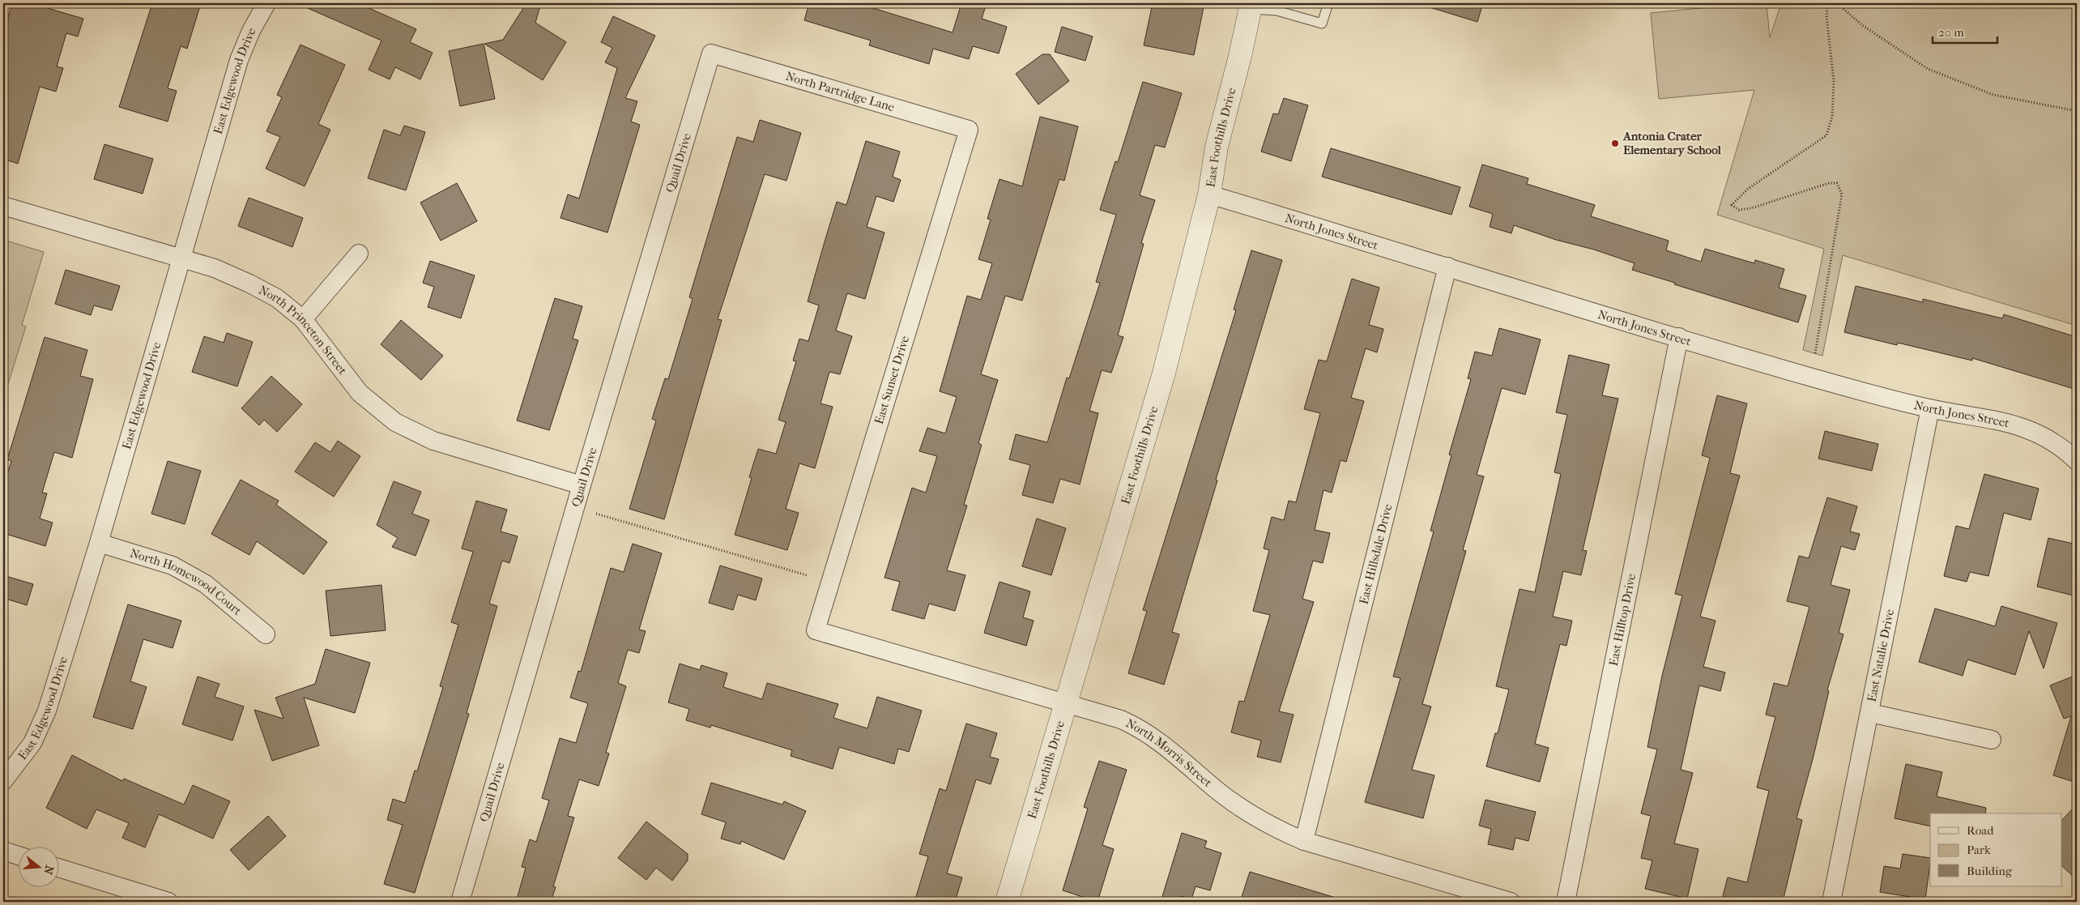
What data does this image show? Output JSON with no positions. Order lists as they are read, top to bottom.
{
  "streets": {
    "street": [
      "East Edgewood Drive",
      "North Partridge Lane",
      "East Foothills Drive",
      "Quail Drive",
      "North Jones Street",
      "North Princeton Street",
      "East Sunset Drive",
      "East Hillsdale Drive",
      "North Homewood Court",
      "East Hilltop Drive",
      "East Natalie Drive",
      "North Morris Street"
    ]
  },
  "crossings": [
    ["East Edgewood Drive", "North Princeton Street"],
    ["East Edgewood Drive", "North Homewood Court"],
    ["North Partridge Lane", "Quail Drive"],
    ["North Partridge Lane", "East Sunset Drive"],
    ["East Foothills Drive", "North Jones Street"],
    ["East Foothills Drive", "North Morris Street"],
    ["Quail Drive", "North Princeton Street"],
    ["North Jones Street", "East Hillsdale Drive"],
    ["North Jones Street", "East Hilltop Drive"],
    ["North Jones Street", "East Natalie Drive"],
    ["East Sunset Drive", "North Morris Street"],
    ["East Hillsdale Drive", "North Morris Street"]
  ],
  "places": ["Antonia Crater Elementary School"],
  "legend": ["Road", "Park", "Building"],
  "scale_bar": "20 m",
  "north": "right"
}
